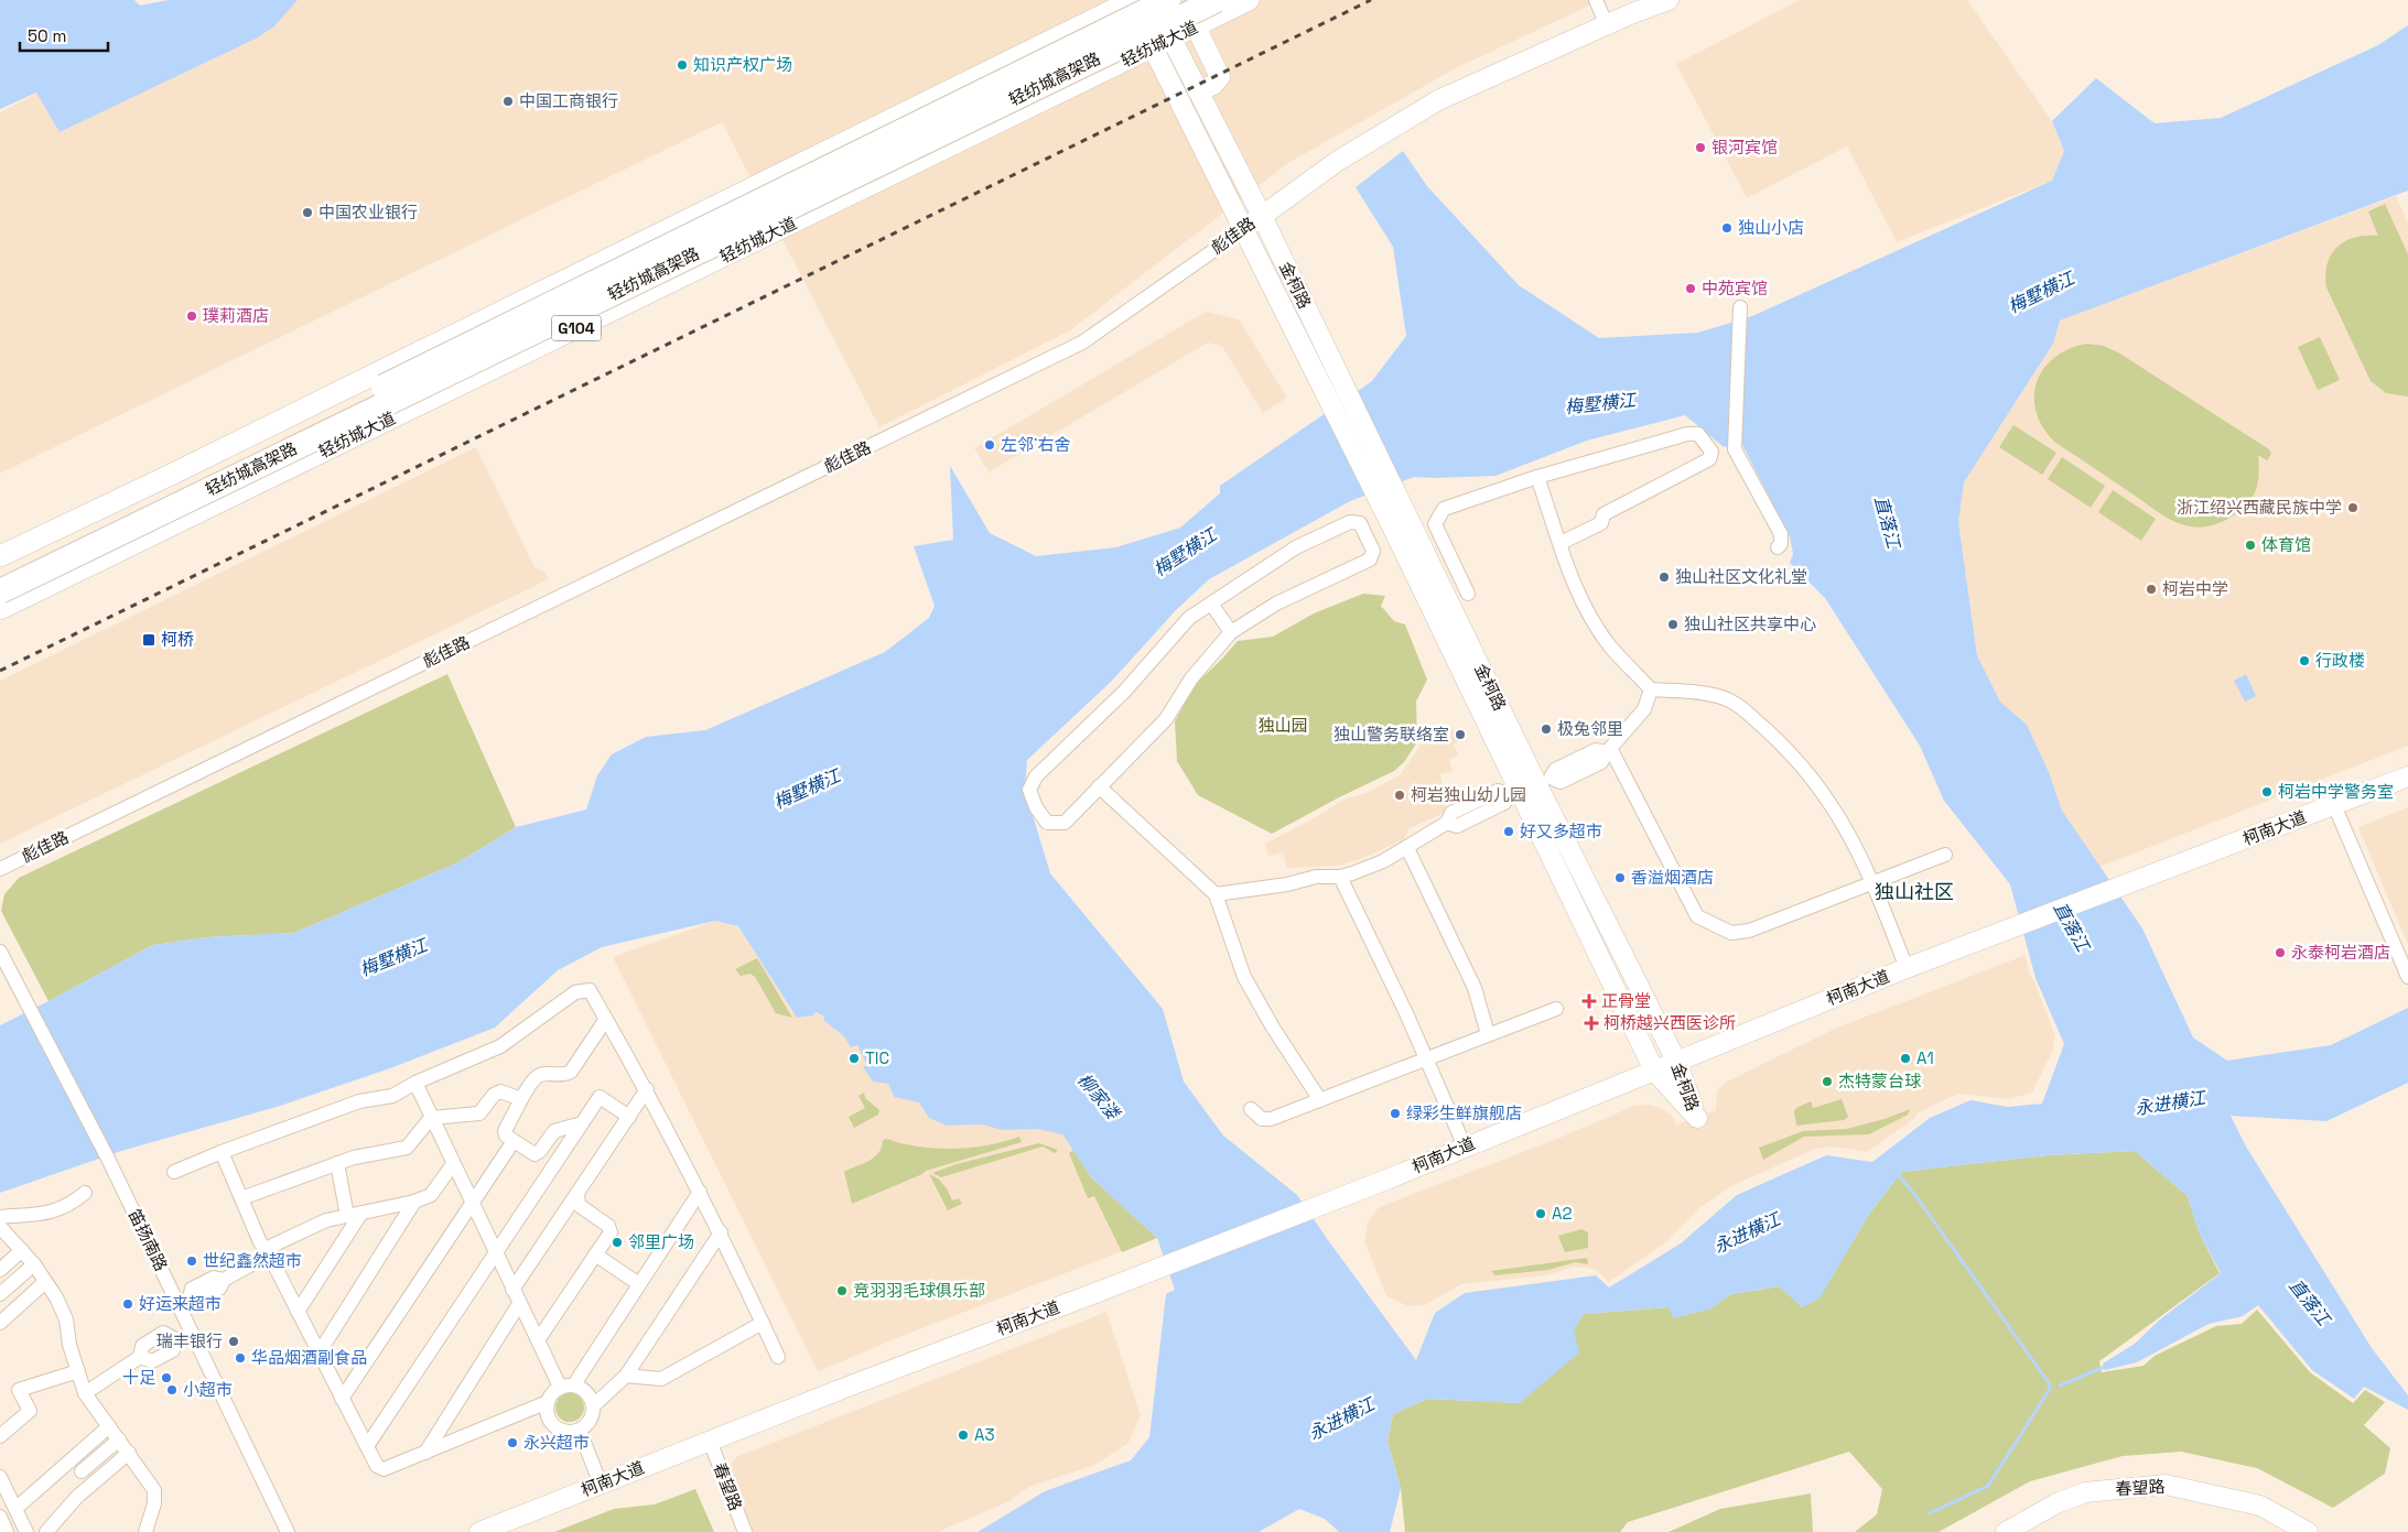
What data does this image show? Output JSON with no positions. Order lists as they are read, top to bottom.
{
  "streets": {
    "highway": ["轻纺城高架路"],
    "main road": [
      "轻纺城大道",
      "彪佳路",
      "金柯路",
      "G104",
      "柯南大道",
      "春望路"
    ],
    "street": ["笛扬南路"]
  },
  "crossings": [
    ["轻纺城大道", "金柯路"],
    ["彪佳路", "金柯路"],
    ["金柯路", "柯南大道"],
    ["柯南大道", "春望路"]
  ],
  "districts": ["独山社区"],
  "water": [
    "梅墅横江",
    "直落江",
    "柳家溇",
    "永进横江"
  ],
  "parks": ["独山园"],
  "places": {
    "other": [
      "知识产权广场",
      "中国工商银行",
      "银河宾馆",
      "中国农业银行",
      "独山小店",
      "中苑宾馆",
      "璞莉酒店",
      "左邻˙右舍",
      "浙江绍兴西藏民族中学",
      "体育馆",
      "独山社区文化礼堂",
      "柯岩中学",
      "独山社区共享中心",
      "行政楼",
      "极兔邻里",
      "独山警务联络室",
      "柯岩中学警务室",
      "柯岩独山幼儿园",
      "好又多超市",
      "香溢烟酒店",
      "永泰柯岩酒店",
      "TIC",
      "A1",
      "杰特蒙台球",
      "绿彩生鲜旗舰店",
      "A2",
      "邻里广场",
      "世纪鑫然超市",
      "竞羽羽毛球俱乐部",
      "好运来超市",
      "瑞丰银行",
      "华品烟酒副食品",
      "十足",
      "小超市",
      "A3",
      "永兴超市"
    ],
    "transit": ["柯桥"],
    "health": ["正骨堂", "柯桥越兴西医诊所"]
  },
  "scale_bar": "50 m"
}
